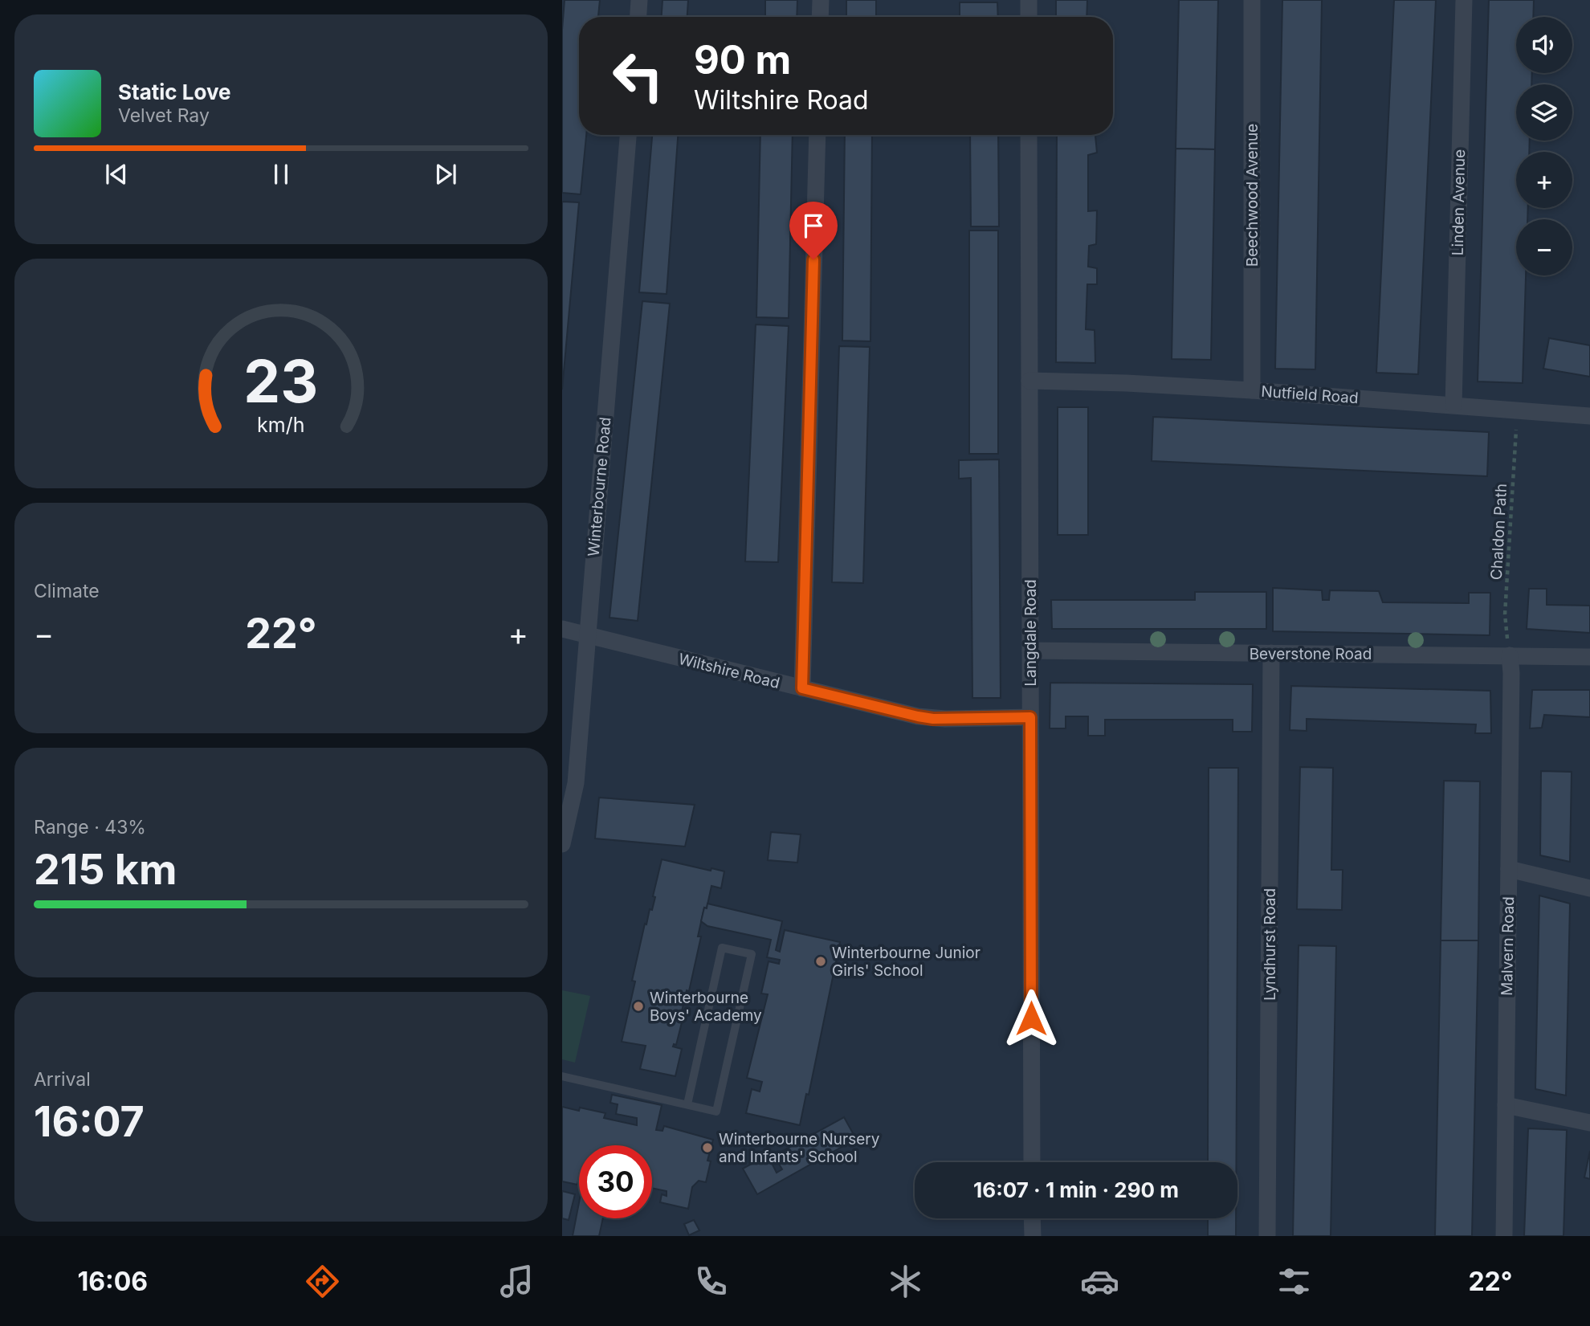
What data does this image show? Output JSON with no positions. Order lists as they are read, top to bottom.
{
  "streets": {
    "street": [
      "Beechwood Avenue",
      "Linden Avenue",
      "Nutfield Road",
      "Winterbourne Road",
      "Langdale Road",
      "Beverstone Road",
      "Wiltshire Road",
      "Lyndhurst Road",
      "Malvern Road"
    ],
    "path": ["Chaldon Path"]
  },
  "crossings": [
    ["Beechwood Avenue", "Nutfield Road"],
    ["Linden Avenue", "Nutfield Road"],
    ["Nutfield Road", "Chaldon Path"],
    ["Nutfield Road", "Langdale Road"],
    ["Winterbourne Road", "Wiltshire Road"],
    ["Chaldon Path", "Beverstone Road"],
    ["Chaldon Path", "Malvern Road"],
    ["Langdale Road", "Beverstone Road"],
    ["Langdale Road", "Wiltshire Road"],
    ["Beverstone Road", "Lyndhurst Road"],
    ["Beverstone Road", "Malvern Road"]
  ],
  "places": ["Winterbourne Junior Girls' School", "Winterbourne Boys' Academy", "Winterbourne Nursery and Infants' School"],
  "page": {
    "map_buttons": ["+", "−"],
    "turn": ["90 m", "Wiltshire Road"],
    "song": ["Static Love", "Velvet Ray"],
    "tile": [
      "Climate",
      ["Range · 43%", "215 km"],
      ["Arrival", "16:07"]
    ],
    "heat": ["−", "22°", "+"],
    "limit": "30",
    "trip": "16:07 · 1 min · 290 m",
    "tabs": ["16:06", "22°"],
    "gauge": ["23", "km/h"]
  }
}
